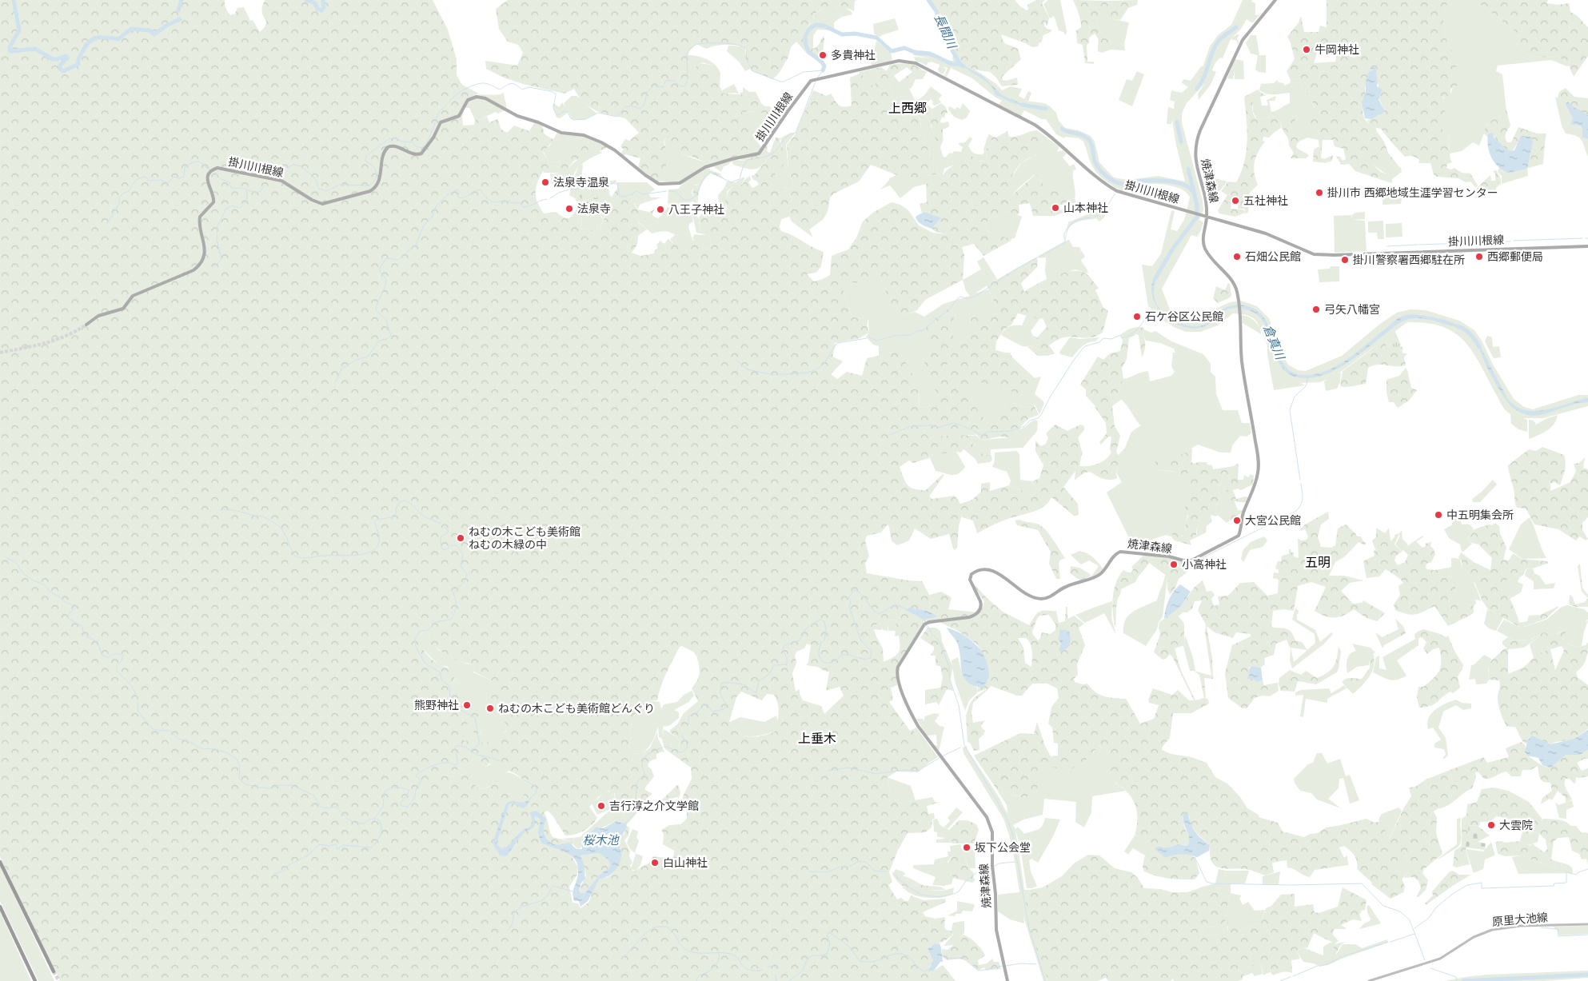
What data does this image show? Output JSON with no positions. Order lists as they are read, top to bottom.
{
  "streets": {
    "main road": ["掛川川根線", "焼津森線", "原里大池線"]
  },
  "crossings": [
    ["掛川川根線", "焼津森線"]
  ],
  "districts": ["上西郷", "五明", "上垂木"],
  "water": ["長間川", "倉真川", "桜木池"],
  "places": [
    "牛岡神社",
    "多貴神社",
    "法泉寺温泉",
    "掛川市 西郷地域生涯学習センター",
    "五社神社",
    "山本神社",
    "法泉寺",
    "八王子神社",
    "石畑公民館",
    "西郷郵便局",
    "掛川警察署西郷駐在所",
    "弓矢八幡宮",
    "石ケ谷区公民館",
    "中五明集会所",
    "大宮公民館",
    "ねむの木こども美術館 ねむの木緑の中",
    "小高神社",
    "熊野神社",
    "ねむの木こども美術館どんぐり",
    "吉行淳之介文学館",
    "大雲院",
    "坂下公会堂",
    "白山神社"
  ]
}
